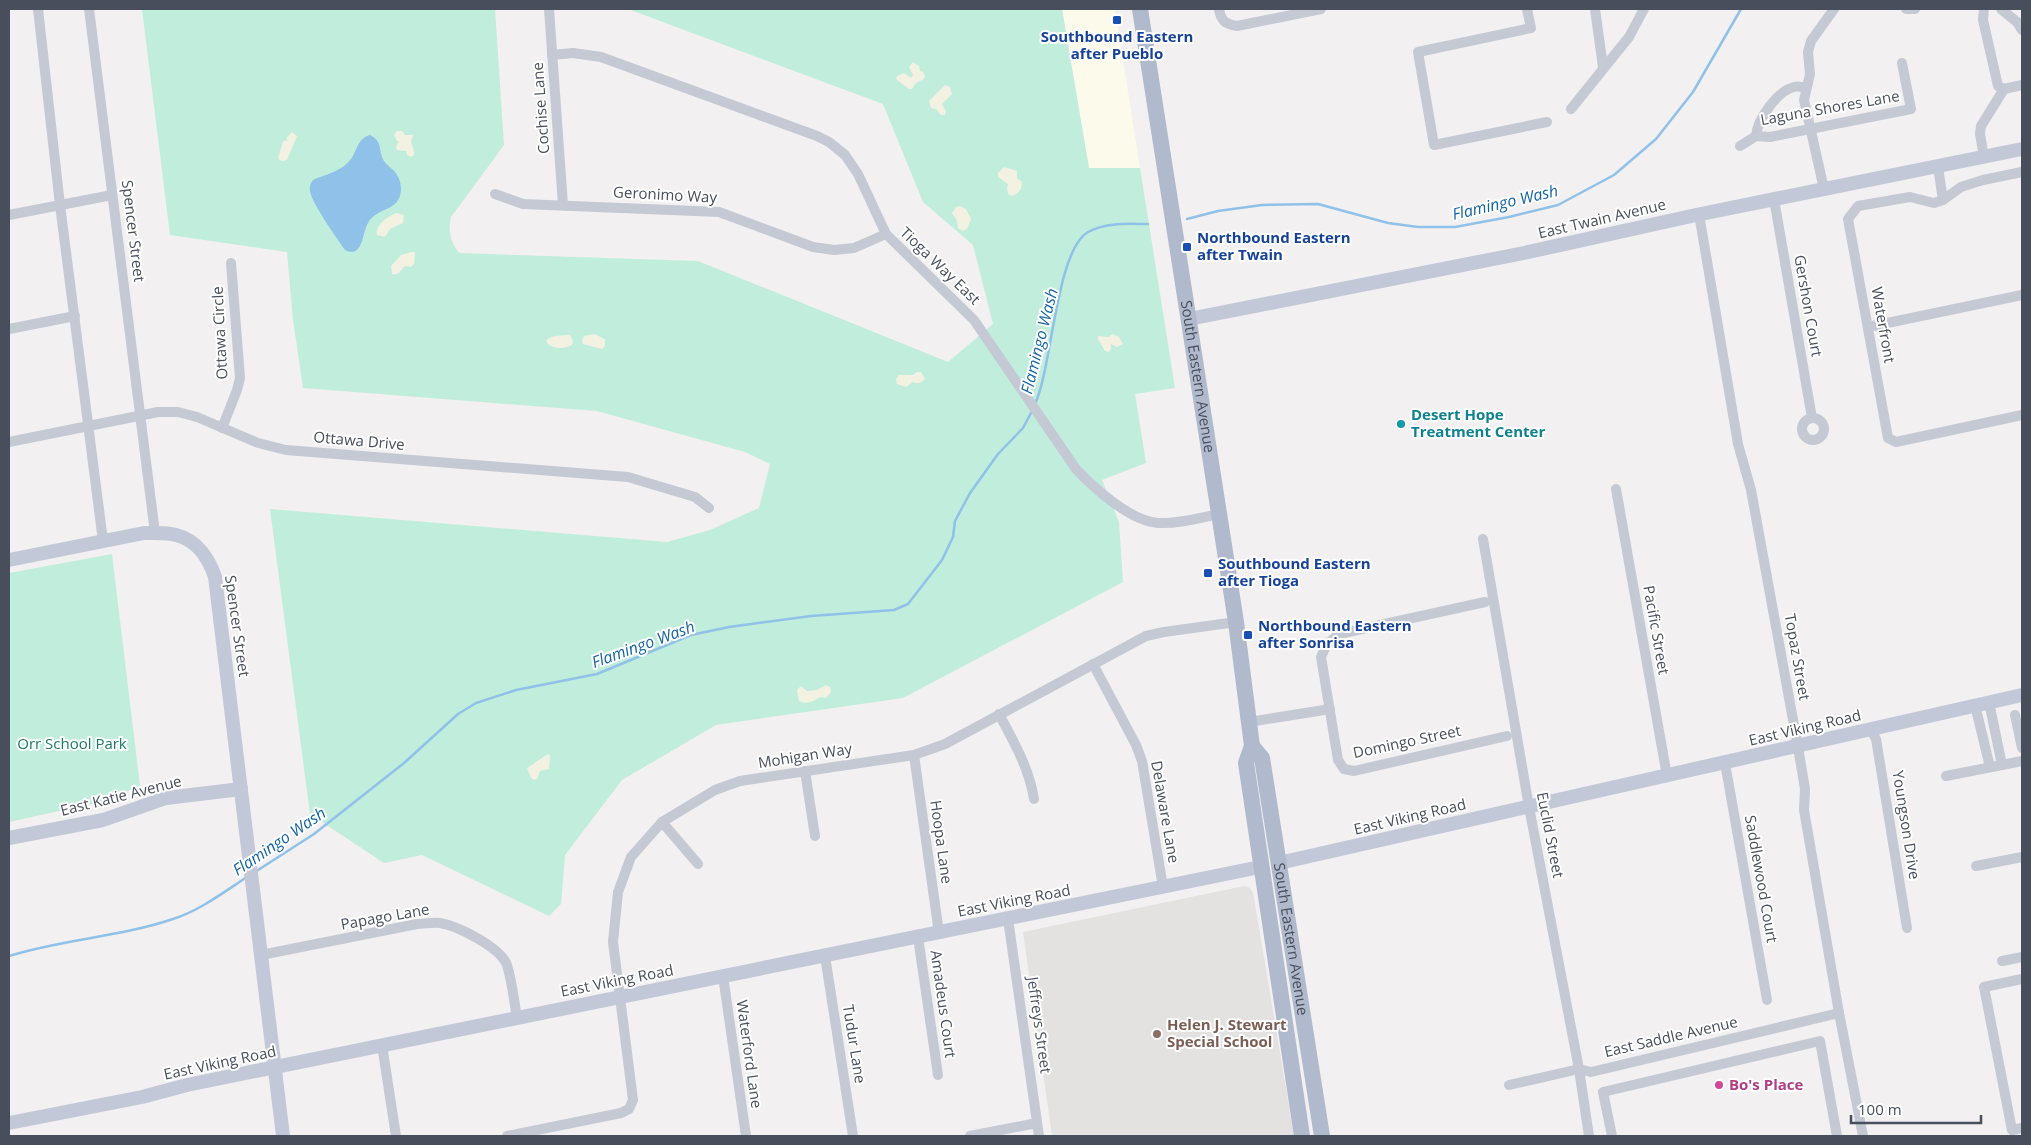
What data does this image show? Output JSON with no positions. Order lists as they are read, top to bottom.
{
  "streets": {
    "main road": ["South Eastern Avenue"],
    "street": [
      "Cochise Lane",
      "Laguna Shores Lane",
      "Geronimo Way",
      "East Twain Avenue",
      "Spencer Street",
      "Tioga Way East",
      "Gershon Court",
      "Waterfront",
      "Ottawa Circle",
      "Ottawa Drive",
      "Pacific Street",
      "Topaz Street",
      "East Viking Road",
      "Domingo Street",
      "Mohigan Way",
      "East Katie Avenue",
      "Delaware Lane",
      "Youngson Drive",
      "Euclid Street",
      "Hoopa Lane",
      "Saddlewood Court",
      "Papago Lane",
      "Amadeus Court",
      "Jeffreys Street",
      "East Saddle Avenue",
      "Tudur Lane",
      "Waterford Lane"
    ]
  },
  "crossings": [
    ["Cochise Lane", "Geronimo Way"],
    ["Cochise Lane", "Tioga Way East"],
    ["Geronimo Way", "Tioga Way East"],
    ["East Twain Avenue", "Gershon Court"],
    ["East Twain Avenue", "South Eastern Avenue"],
    ["East Twain Avenue", "Topaz Street"],
    ["Spencer Street", "Ottawa Drive"],
    ["Spencer Street", "East Viking Road"],
    ["Spencer Street", "East Katie Avenue"],
    ["Spencer Street", "Papago Lane"],
    ["Tioga Way East", "South Eastern Avenue"],
    ["Ottawa Circle", "Ottawa Drive"],
    ["South Eastern Avenue", "East Viking Road"],
    ["South Eastern Avenue", "Mohigan Way"],
    ["Pacific Street", "East Viking Road"],
    ["Topaz Street", "East Viking Road"],
    ["Topaz Street", "East Saddle Avenue"],
    ["East Viking Road", "Mohigan Way"],
    ["East Viking Road", "Delaware Lane"],
    ["East Viking Road", "Youngson Drive"],
    ["East Viking Road", "Euclid Street"],
    ["East Viking Road", "Hoopa Lane"],
    ["East Viking Road", "Saddlewood Court"],
    ["East Viking Road", "Papago Lane"],
    ["East Viking Road", "Amadeus Court"],
    ["East Viking Road", "Jeffreys Street"],
    ["East Viking Road", "Tudur Lane"],
    ["East Viking Road", "Waterford Lane"],
    ["Mohigan Way", "Delaware Lane"],
    ["Mohigan Way", "Hoopa Lane"],
    ["Euclid Street", "East Saddle Avenue"]
  ],
  "water": ["Flamingo Wash"],
  "parks": ["Orr School Park"],
  "places": {
    "transit": [
      "Southbound Eastern after Pueblo",
      "Northbound Eastern after Twain",
      "Southbound Eastern after Tioga",
      "Northbound Eastern after Sonrisa"
    ],
    "other": ["Desert Hope Treatment Center", "Helen J. Stewart Special School", "Bo's Place"]
  },
  "scale_bar": "100 m"
}
